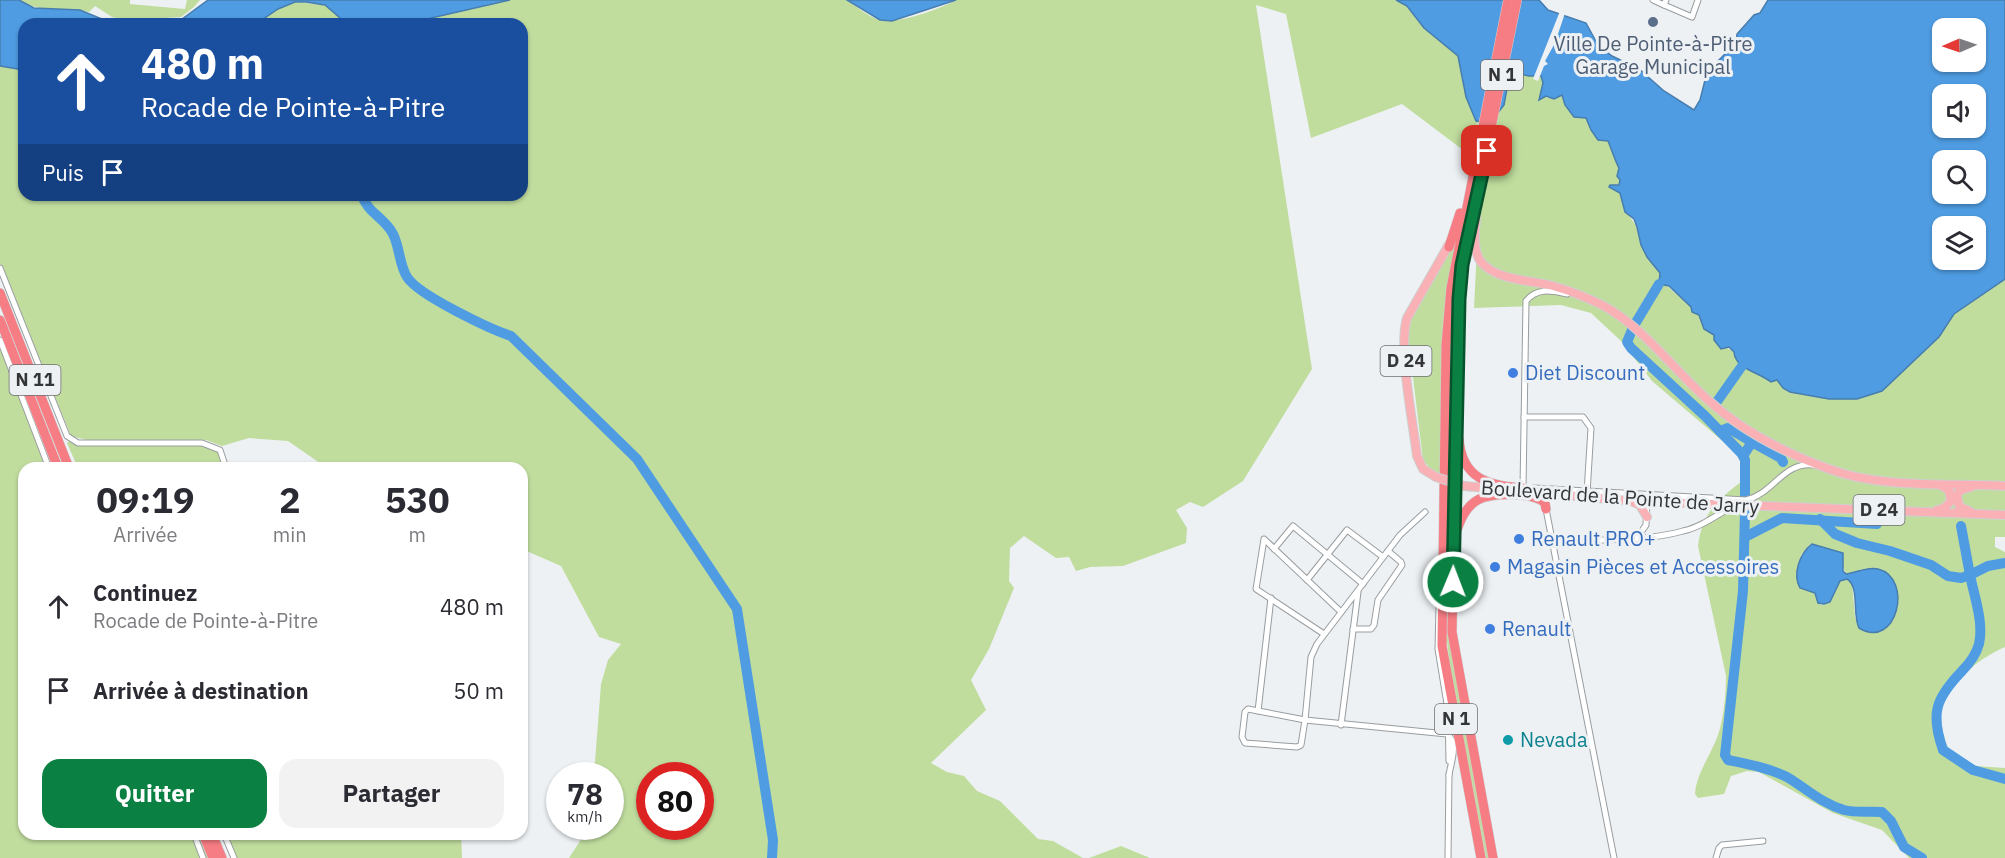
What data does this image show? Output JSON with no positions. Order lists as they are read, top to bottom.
{
  "streets": {
    "highway": ["N 1", "N 11"],
    "main road": ["D 24", "Boulevard de la Pointe de Jarry"]
  },
  "crossings": [
    ["N 1", "D 24"],
    ["N 1", "Boulevard de la Pointe de Jarry"],
    ["D 24", "Boulevard de la Pointe de Jarry"]
  ],
  "places": [
    "Ville De Pointe-à-Pitre Garage Municipal",
    "Diet Discount",
    "Renault PRO+",
    "Magasin Pièces et Accessoires",
    "Renault",
    "Nevada"
  ],
  "north": "left",
  "page": {
    "turn": ["480 m", "Rocade de Pointe-à-Pitre"],
    "then": "Puis",
    "eta": [
      "09:19",
      "Arrivée",
      "2",
      "min",
      "530",
      "m"
    ],
    "list": [
      {
        "name": "Continuez",
        "note": "Rocade de Pointe-à-Pitre",
        "value": "480 m"
      },
      {
        "name": "Arrivée à destination",
        "value": "50 m"
      }
    ],
    "buttons": ["Quitter", "Partager"],
    "speed": "78 km/h",
    "limit": "80"
  }
}
